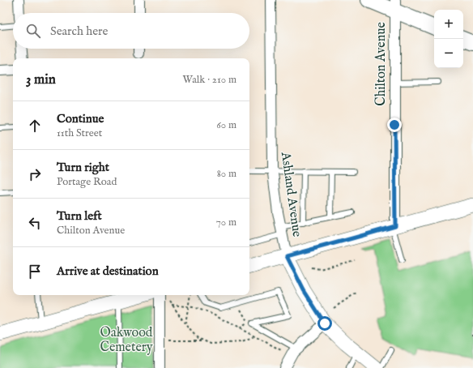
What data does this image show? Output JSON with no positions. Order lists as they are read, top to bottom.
{
  "streets": {
    "street": ["Chilton Avenue", "Ashland Avenue"]
  },
  "parks": ["Oakwood Cemetery"],
  "page": {
    "map_buttons": ["+", "−"],
    "search": "Search here",
    "heading": ["3 min", "Walk · 210 m"],
    "list": [
      ["Continue", "11th Street", "60 m"],
      ["Turn right", "Portage Road", "80 m"],
      ["Turn left", "Chilton Avenue", "70 m"],
      "Arrive at destination"
    ]
  }
}
